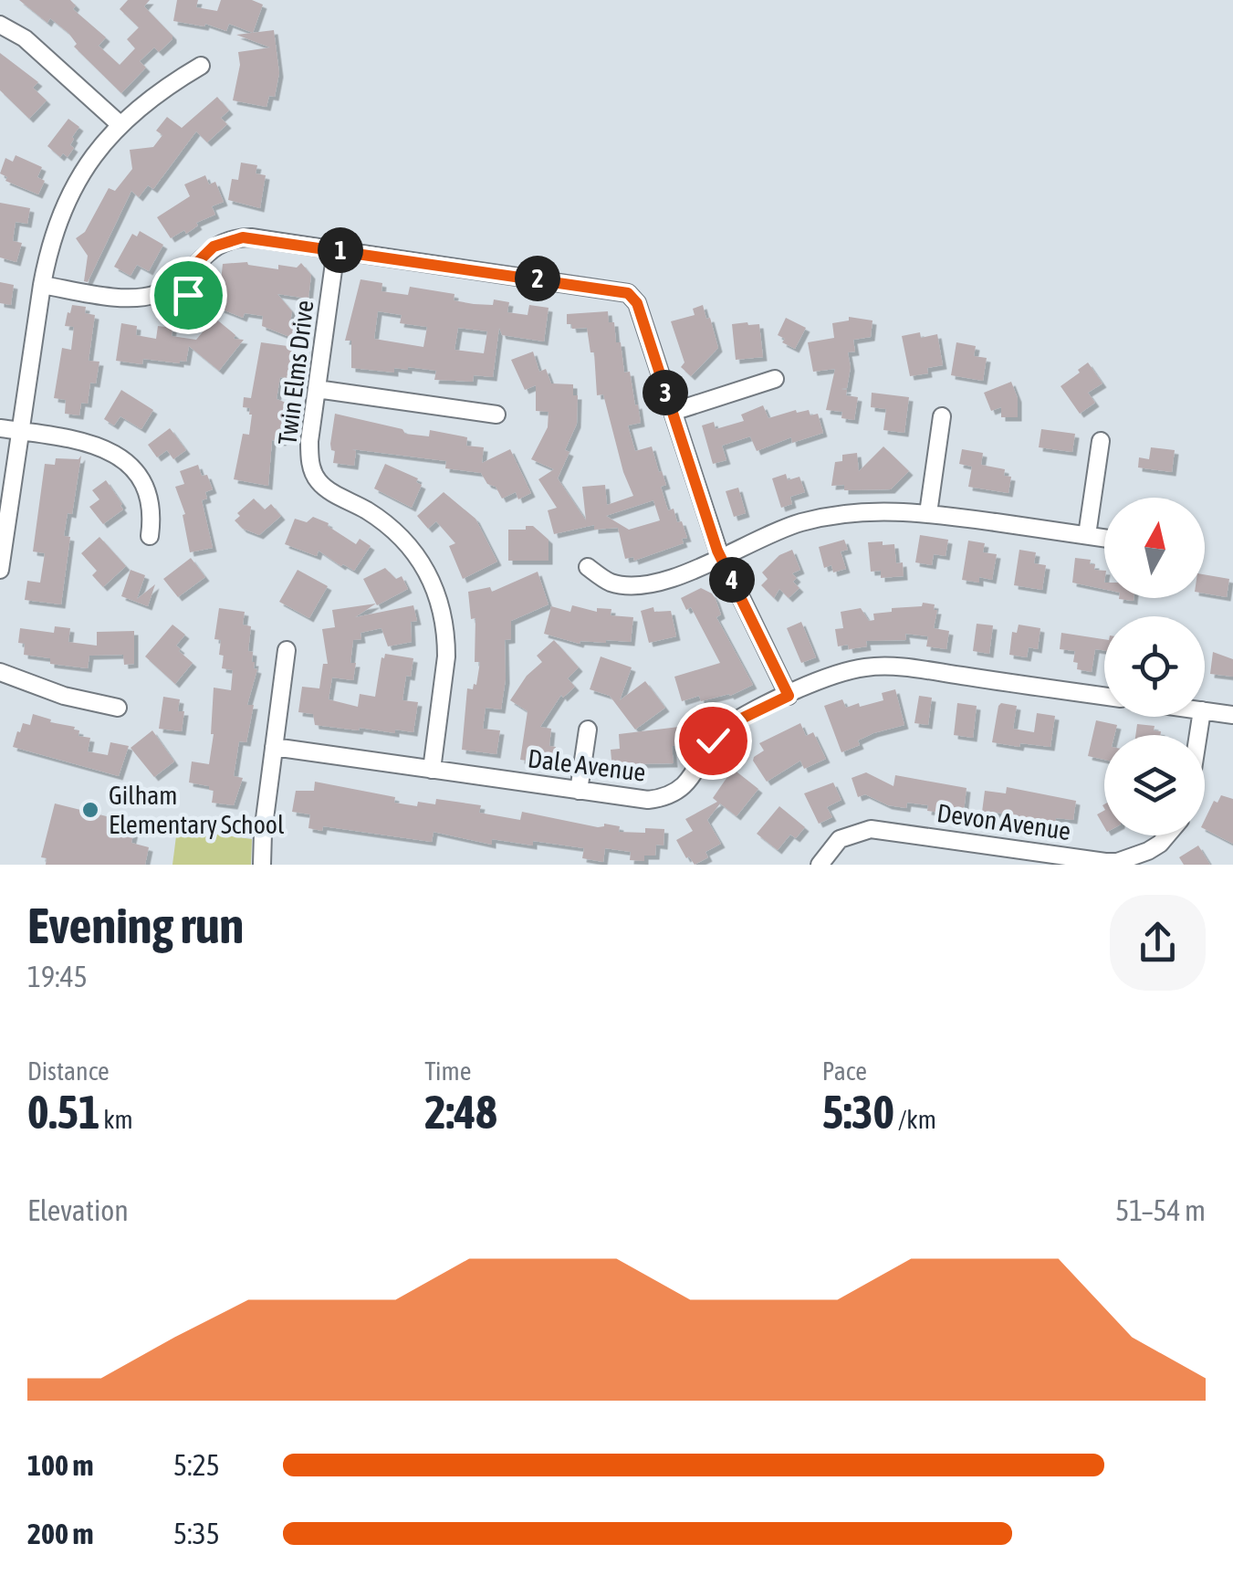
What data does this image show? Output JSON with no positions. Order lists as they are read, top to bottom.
{
  "streets": {
    "street": ["Twin Elms Drive", "Dale Avenue", "Devon Avenue"]
  },
  "crossings": [
    ["Twin Elms Drive", "Dale Avenue"]
  ],
  "places": ["Gilham Elementary School"],
  "north": "top",
  "page": {
    "pins": [
      "1",
      "2",
      "3",
      "4"
    ],
    "heading": ["Evening run", "19:45"],
    "stats": [
      ["Distance", "0.51 km"],
      ["Time", "2:48"],
      ["Pace", "5:30 /km"]
    ],
    "chart": ["Elevation", "51–54 m"],
    "list": [
      {
        "name": "100 m",
        "note": "5:25"
      },
      {
        "name": "200 m",
        "note": "5:35"
      }
    ]
  }
}
